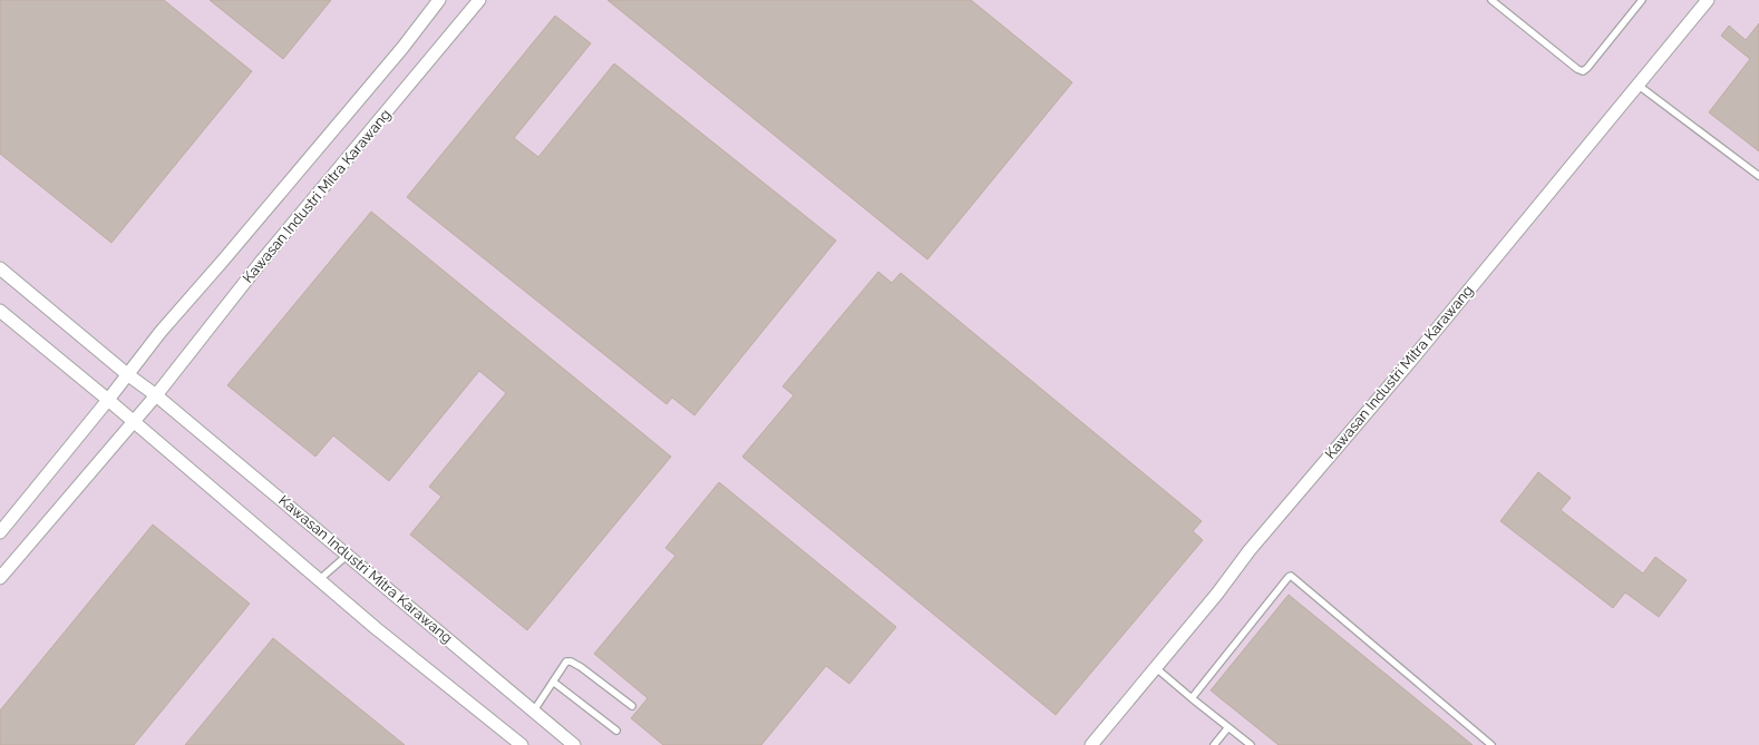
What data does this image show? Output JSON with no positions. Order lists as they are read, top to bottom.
{
  "streets": {
    "street": ["Kawasan Industri Mitra Karawang"]
  }
}
